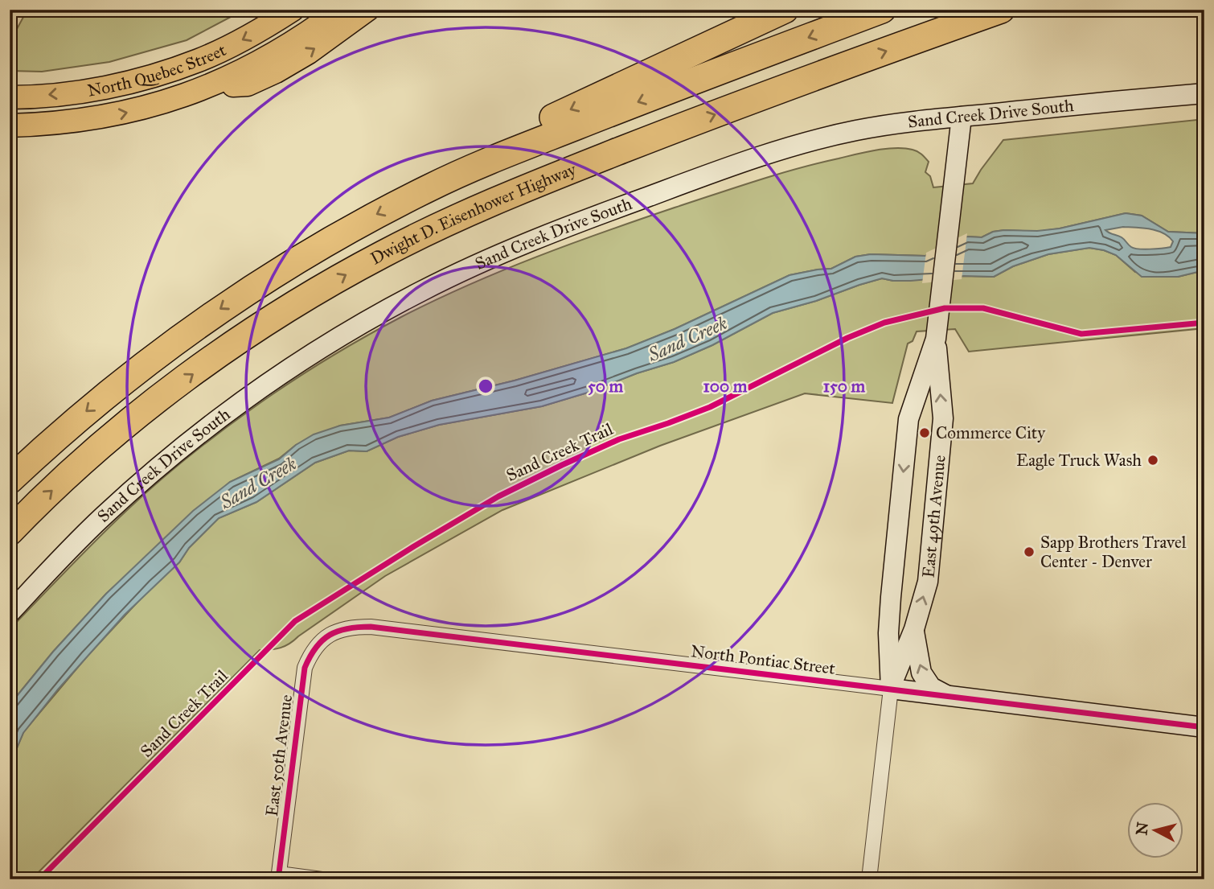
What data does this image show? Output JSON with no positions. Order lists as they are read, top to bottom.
{
  "streets": {
    "highway": ["Dwight D. Eisenhower Highway"],
    "main road": ["North Quebec Street"],
    "street": [
      "Sand Creek Drive South",
      "East 49th Avenue",
      "North Pontiac Street",
      "East 50th Avenue"
    ],
    "cycle path": ["Sand Creek Trail"]
  },
  "crossings": [
    ["Sand Creek Drive South", "East 49th Avenue"],
    ["East 49th Avenue", "North Pontiac Street"],
    ["North Pontiac Street", "East 50th Avenue"]
  ],
  "water": ["Sand Creek"],
  "places": ["Commerce City", "Eagle Truck Wash", "Sapp Brothers Travel Center - Denver"],
  "north": "left",
  "rings": ["50 m", "100 m", "150 m"]
}
